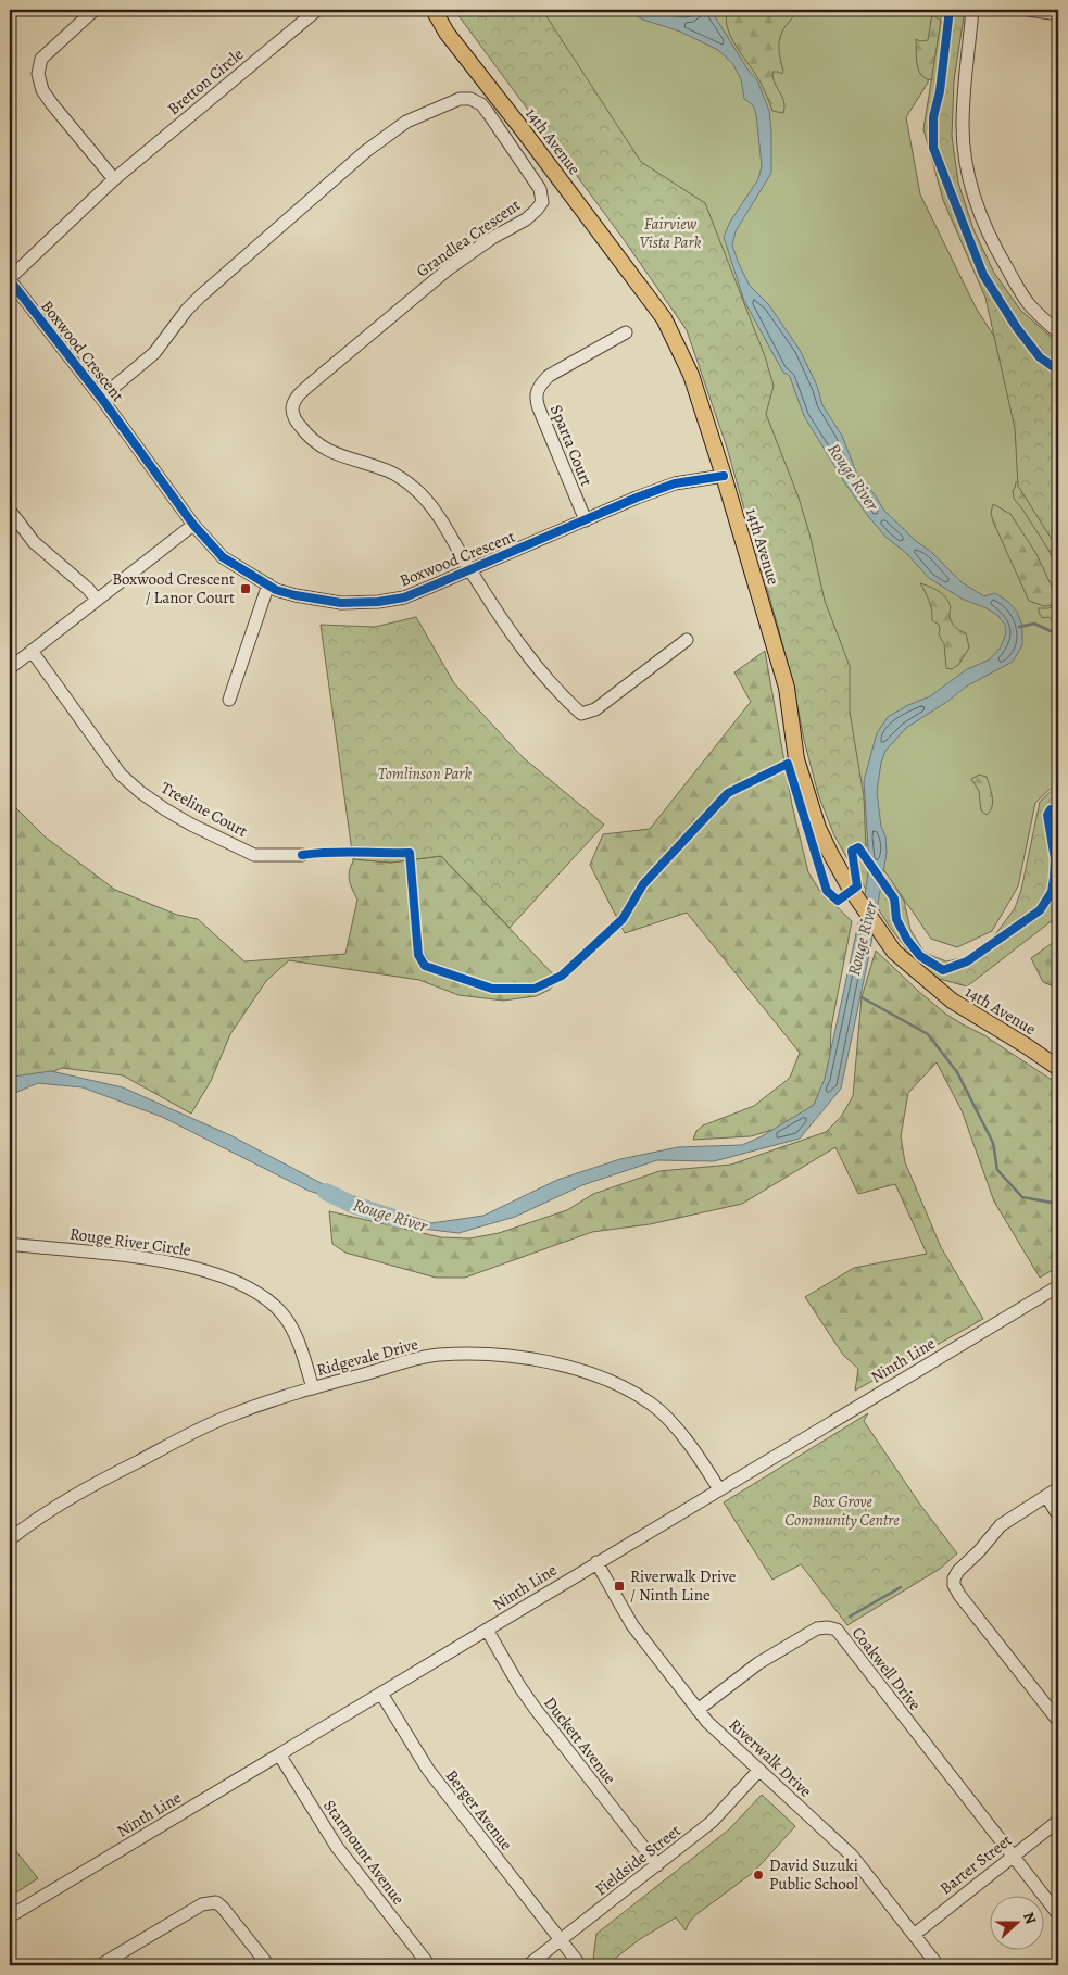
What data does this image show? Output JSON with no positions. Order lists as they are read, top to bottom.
{
  "streets": {
    "main road": ["14th Avenue"],
    "street": [
      "Bretton Circle",
      "Grandlea Crescent",
      "Boxwood Crescent",
      "Sparta Court",
      "Treeline Court",
      "Rouge River Circle",
      "Ridgevale Drive",
      "Ninth Line",
      "Coakwell Drive",
      "Duckett Avenue",
      "Riverwalk Drive",
      "Berger Avenue",
      "Starmount Avenue",
      "Fieldside Street",
      "Barter Street"
    ]
  },
  "crossings": [
    ["Bretton Circle", "Boxwood Crescent"],
    ["14th Avenue", "Boxwood Crescent"],
    ["Grandlea Crescent", "Boxwood Crescent"],
    ["Boxwood Crescent", "Sparta Court"],
    ["Rouge River Circle", "Ridgevale Drive"],
    ["Ridgevale Drive", "Ninth Line"],
    ["Ninth Line", "Duckett Avenue"],
    ["Ninth Line", "Riverwalk Drive"],
    ["Ninth Line", "Berger Avenue"],
    ["Ninth Line", "Starmount Avenue"],
    ["Coakwell Drive", "Riverwalk Drive"],
    ["Coakwell Drive", "Barter Street"],
    ["Duckett Avenue", "Fieldside Street"],
    ["Riverwalk Drive", "Fieldside Street"],
    ["Riverwalk Drive", "Barter Street"],
    ["Berger Avenue", "Fieldside Street"]
  ],
  "water": ["Rouge River"],
  "parks": ["Fairview Vista Park", "Tomlinson Park", "Box Grove Community Centre"],
  "places": {
    "transit": ["Boxwood Crescent / Lanor Court", "Riverwalk Drive / Ninth Line"],
    "other": ["David Suzuki Public School"]
  },
  "north": "right"
}
